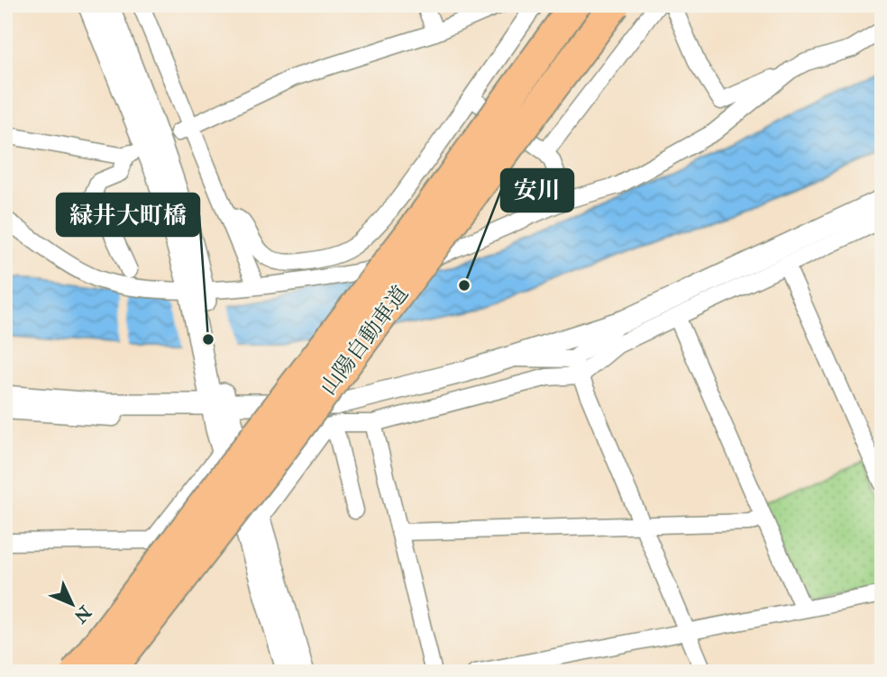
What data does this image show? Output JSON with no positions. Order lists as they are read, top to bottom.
{
  "streets": {
    "highway": ["山陽自動車道"]
  },
  "places": ["安川", "緑井大町橋"],
  "north": "bottom right"
}
